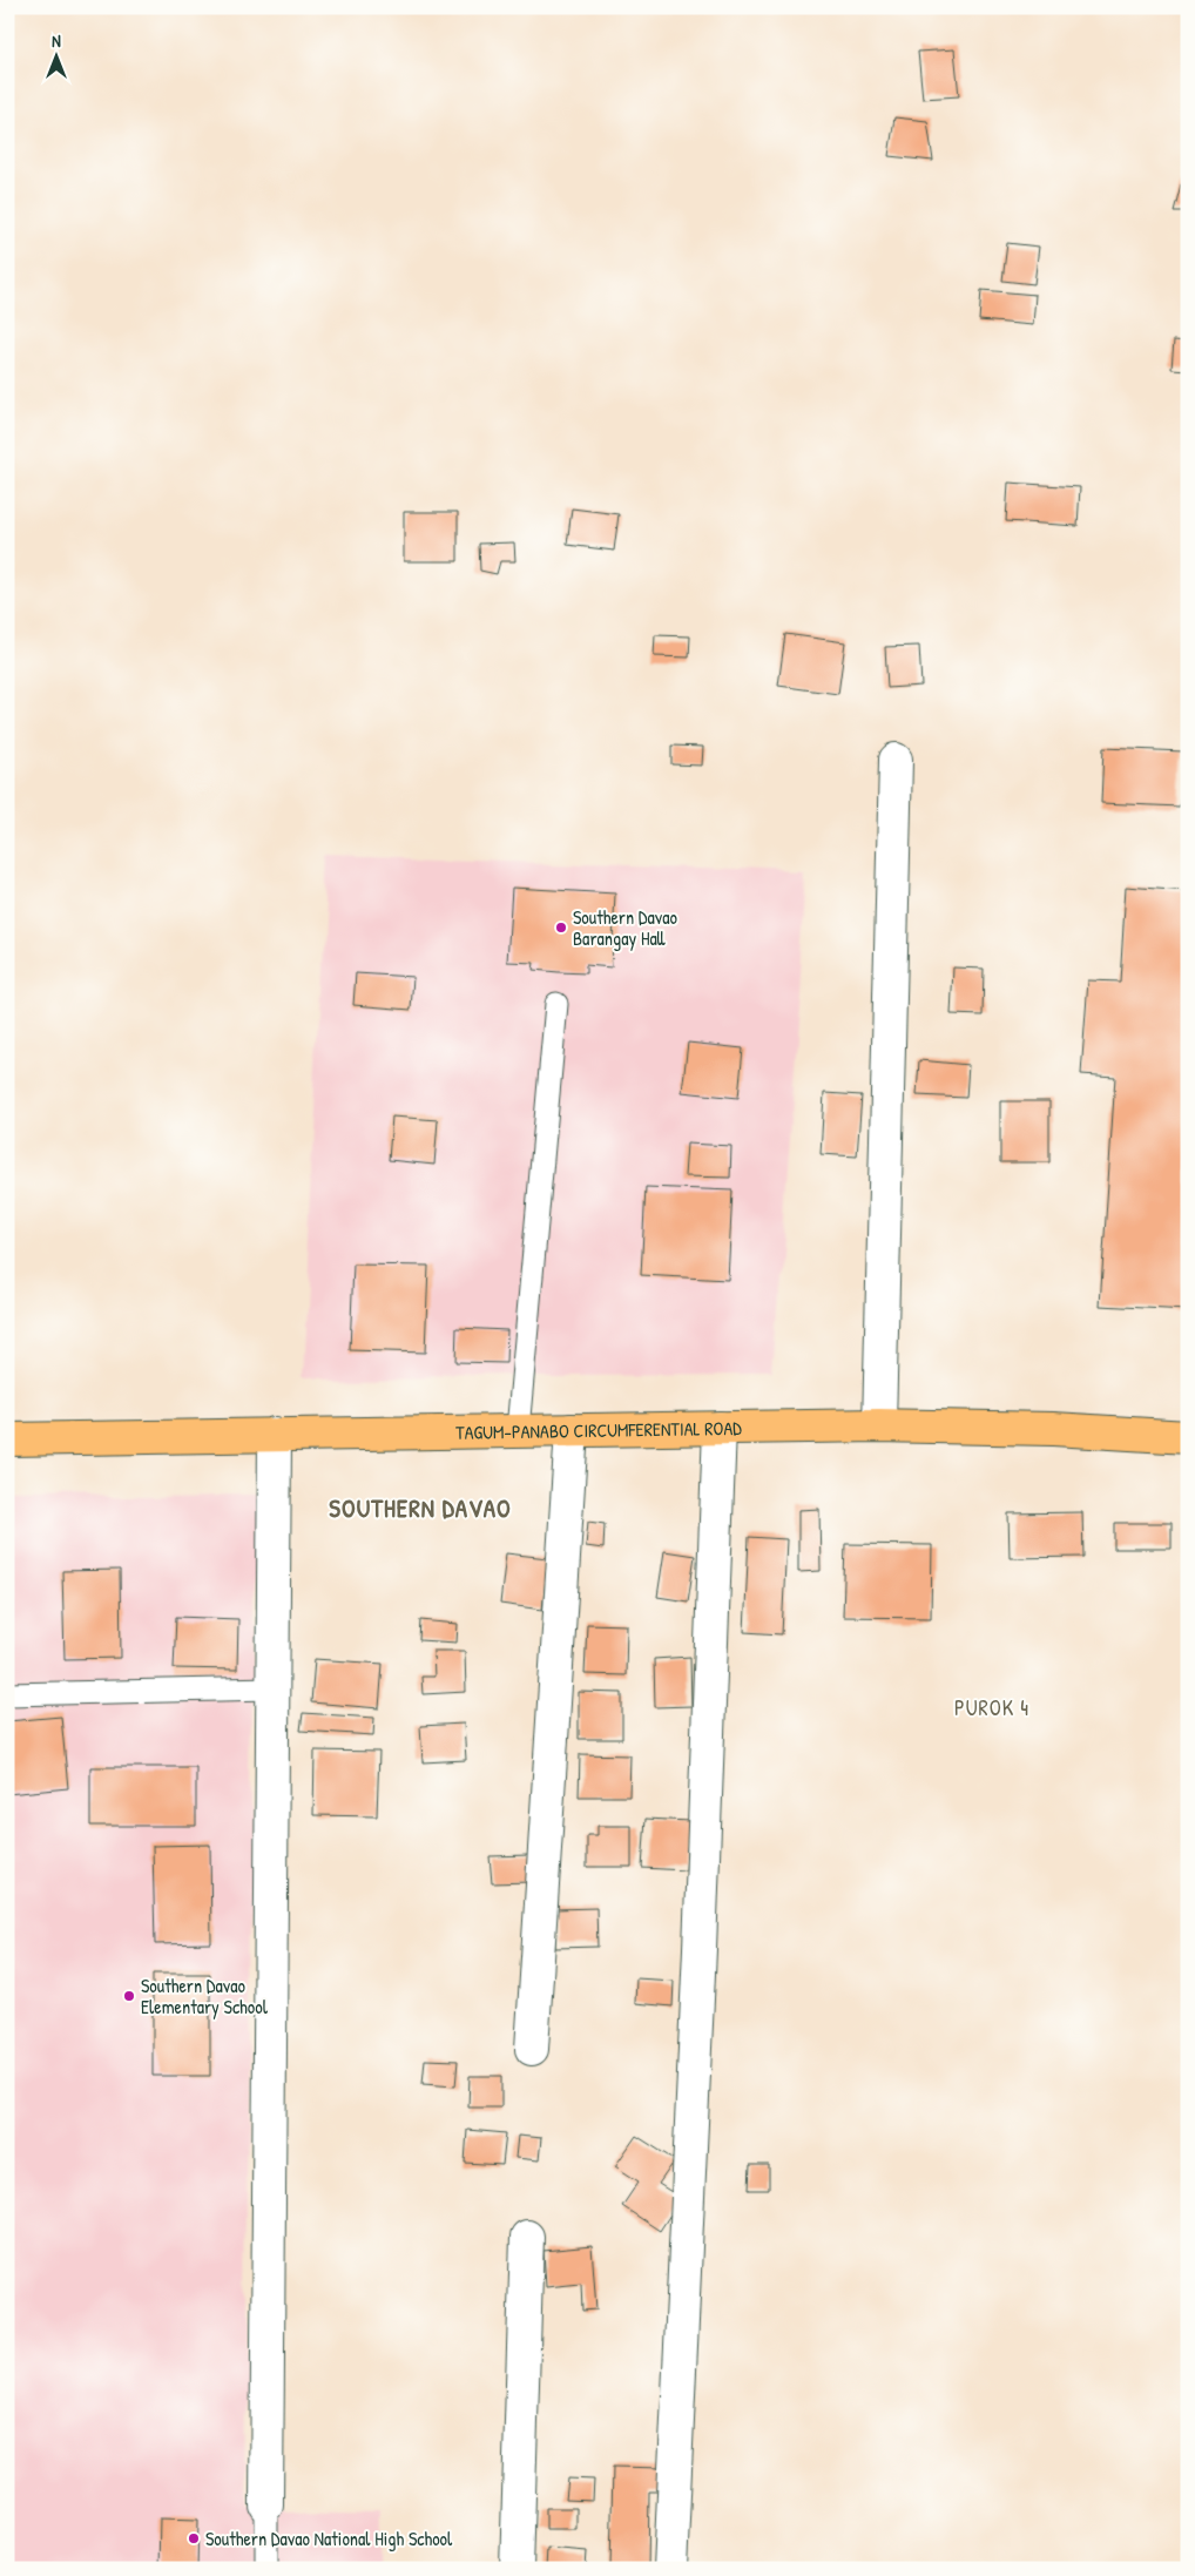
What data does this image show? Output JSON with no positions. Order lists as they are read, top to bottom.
{
  "streets": {
    "main road": ["TAGUM-PANABO CIRCUMFERENTIAL ROAD"]
  },
  "districts": ["SOUTHERN DAVAO", "PUROK 4"],
  "places": ["Southern Davao Barangay Hall", "Southern Davao Elementary School", "Southern Davao National High School"],
  "north": "top"
}
